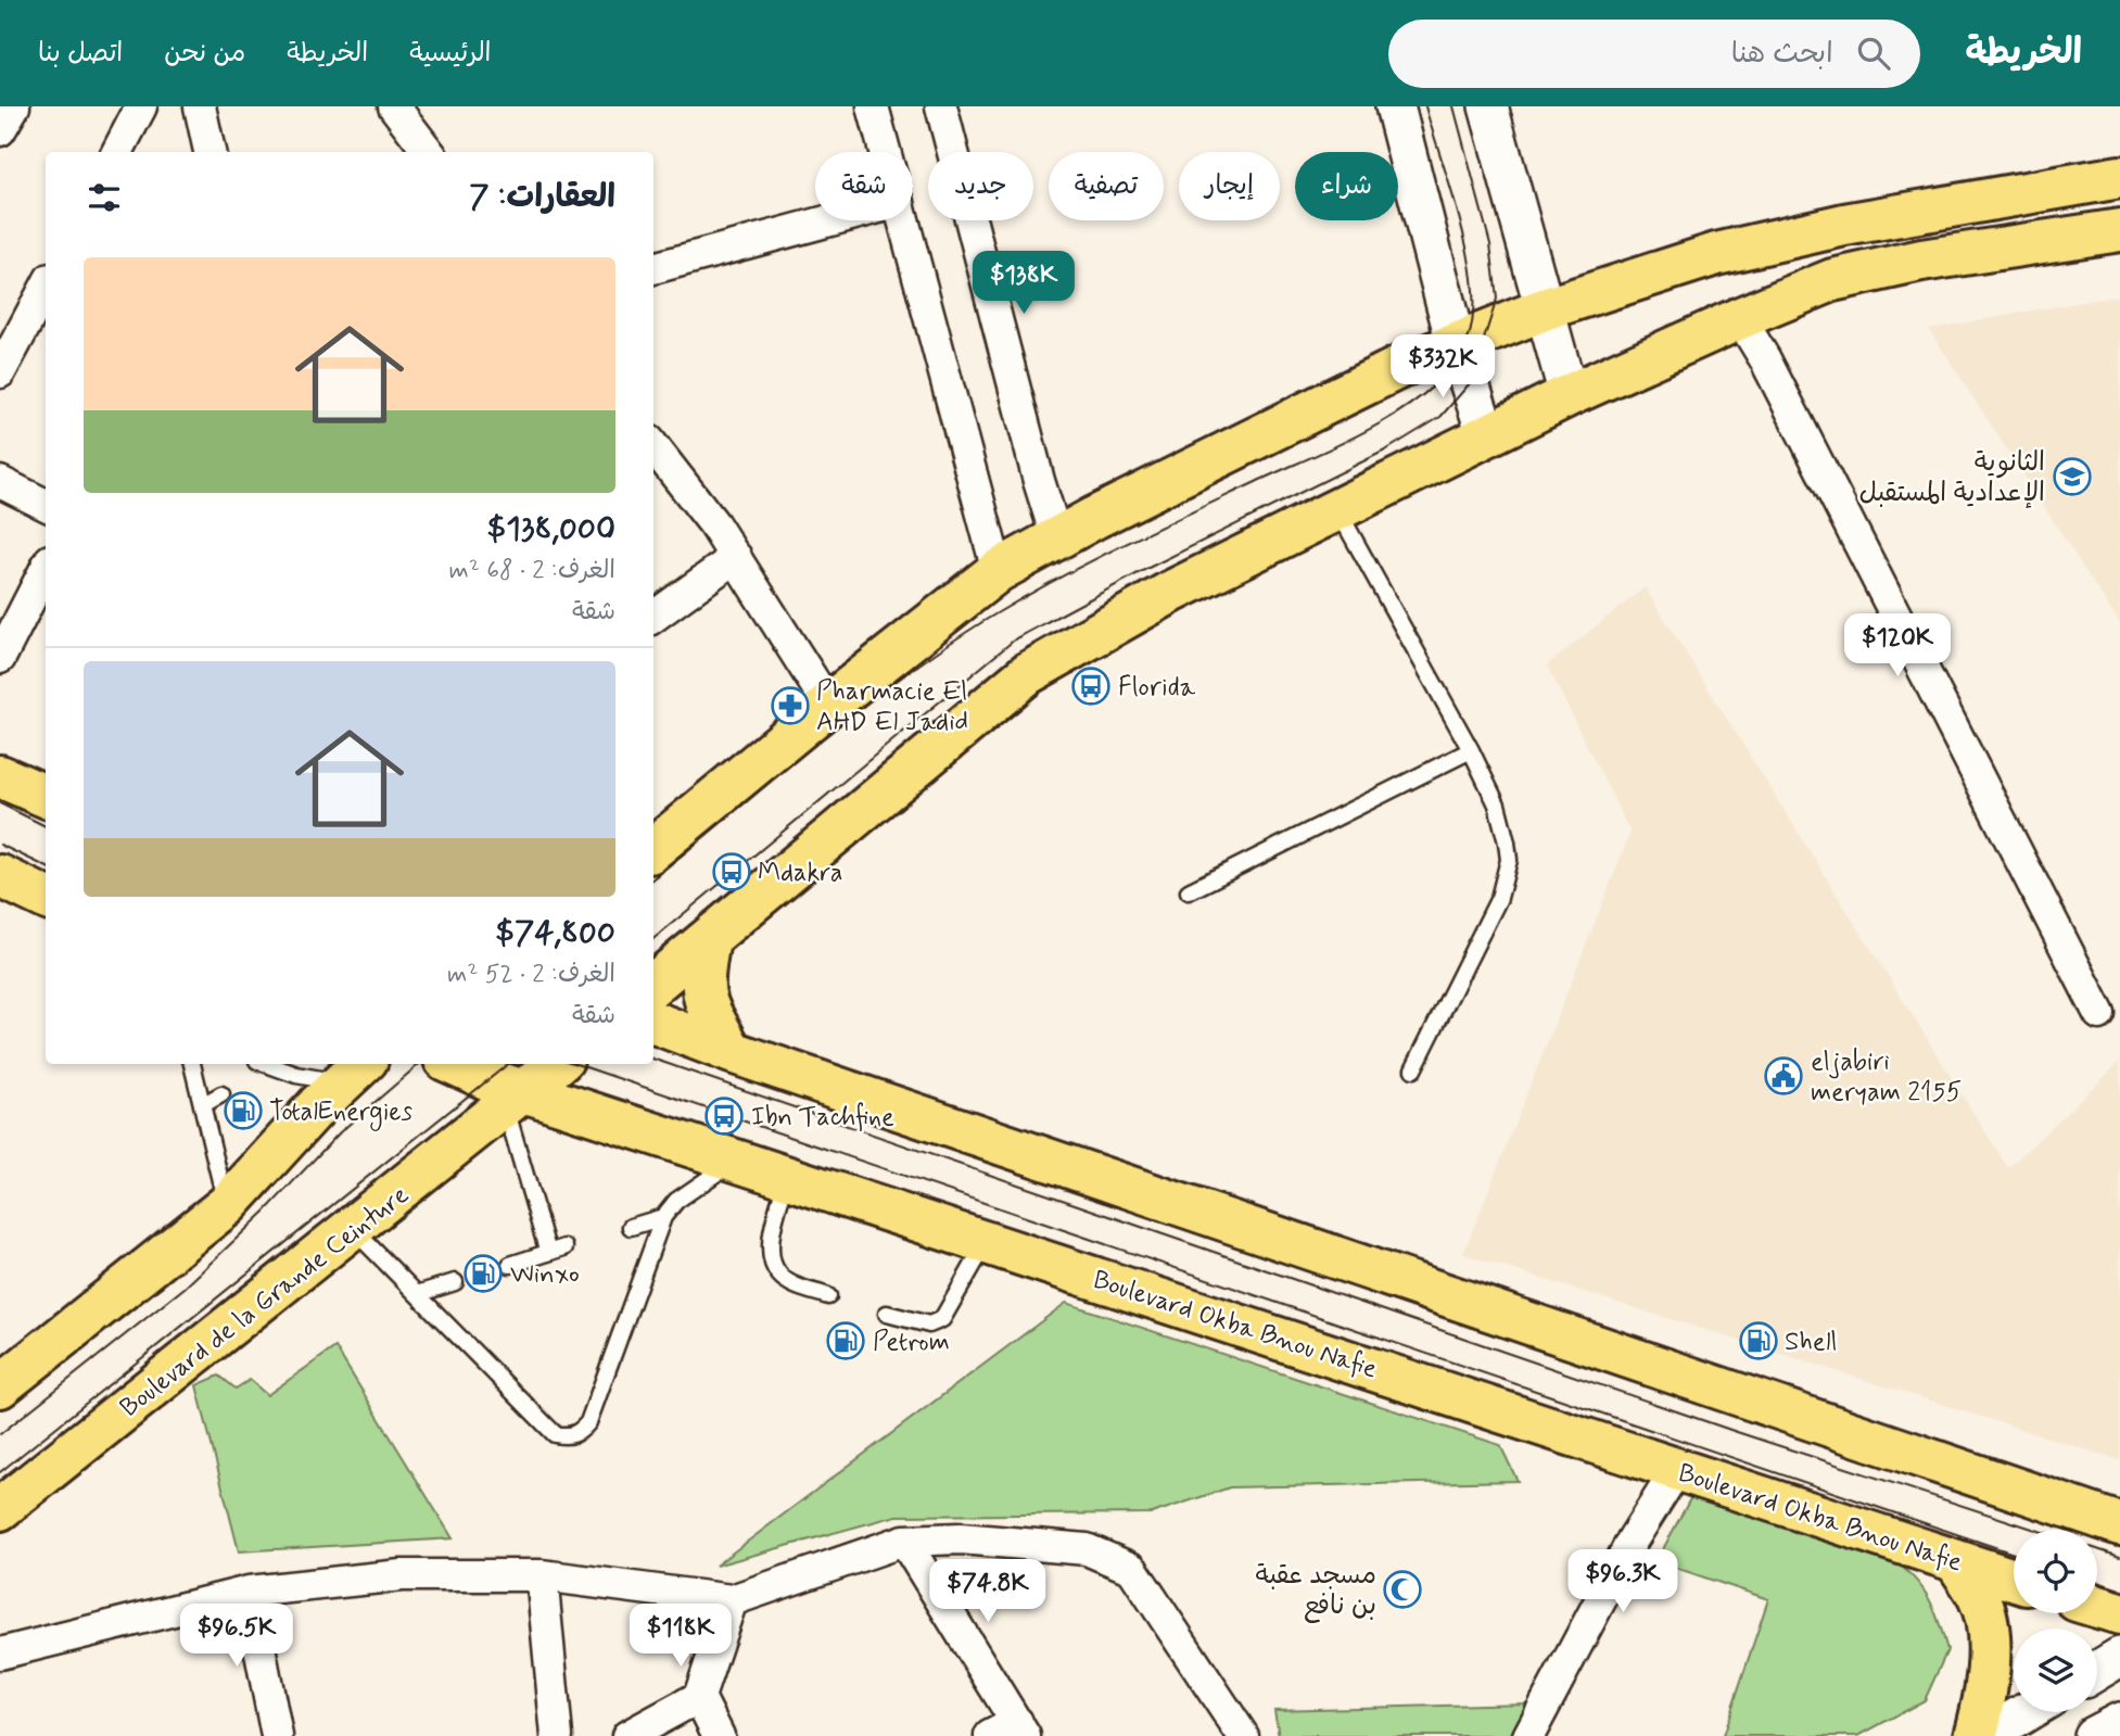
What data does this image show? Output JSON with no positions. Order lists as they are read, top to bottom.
{
  "streets": {
    "main road": ["Boulevard de la Grande Ceinture", "Boulevard Okba Bnou Nafie"]
  },
  "crossings": [
    ["Boulevard de la Grande Ceinture", "Boulevard Okba Bnou Nafie"]
  ],
  "places": {
    "school or university": ["الثانوية الإعدادية المستقبل"],
    "bus stop": ["Florida", "Mdakra", "Ibn Tachfine"],
    "pharmacy": ["Pharmacie El AHD El Jadid"],
    "public building": ["eljabiri meryam 2155"],
    "fuel station": [
      "TotalEnergies",
      "Winxo",
      "Petrom",
      "Shell"
    ],
    "mosque": ["مسجد عقبة بن نافع"]
  },
  "page": {
    "header": "الخريطة",
    "search": "ابحث هنا",
    "nav": [
      "الرئيسية",
      "الخريطة",
      "من نحن",
      "اتصل بنا"
    ],
    "chip": [
      "شراء",
      "إيجار",
      "تصفية",
      "جديد",
      "شقة"
    ],
    "heading": "العقارات: 7",
    "list": [
      {
        "name": "$138,000",
        "note": "الغرف: 2 · 68 m² · شقة"
      },
      {
        "name": "$74,800",
        "note": "الغرف: 2 · 52 m² · شقة"
      }
    ],
    "price": [
      "$138K",
      "$332K",
      "$120K",
      "$96.3K",
      "$74.8K",
      "$96.5K",
      "$118K"
    ]
  }
}
